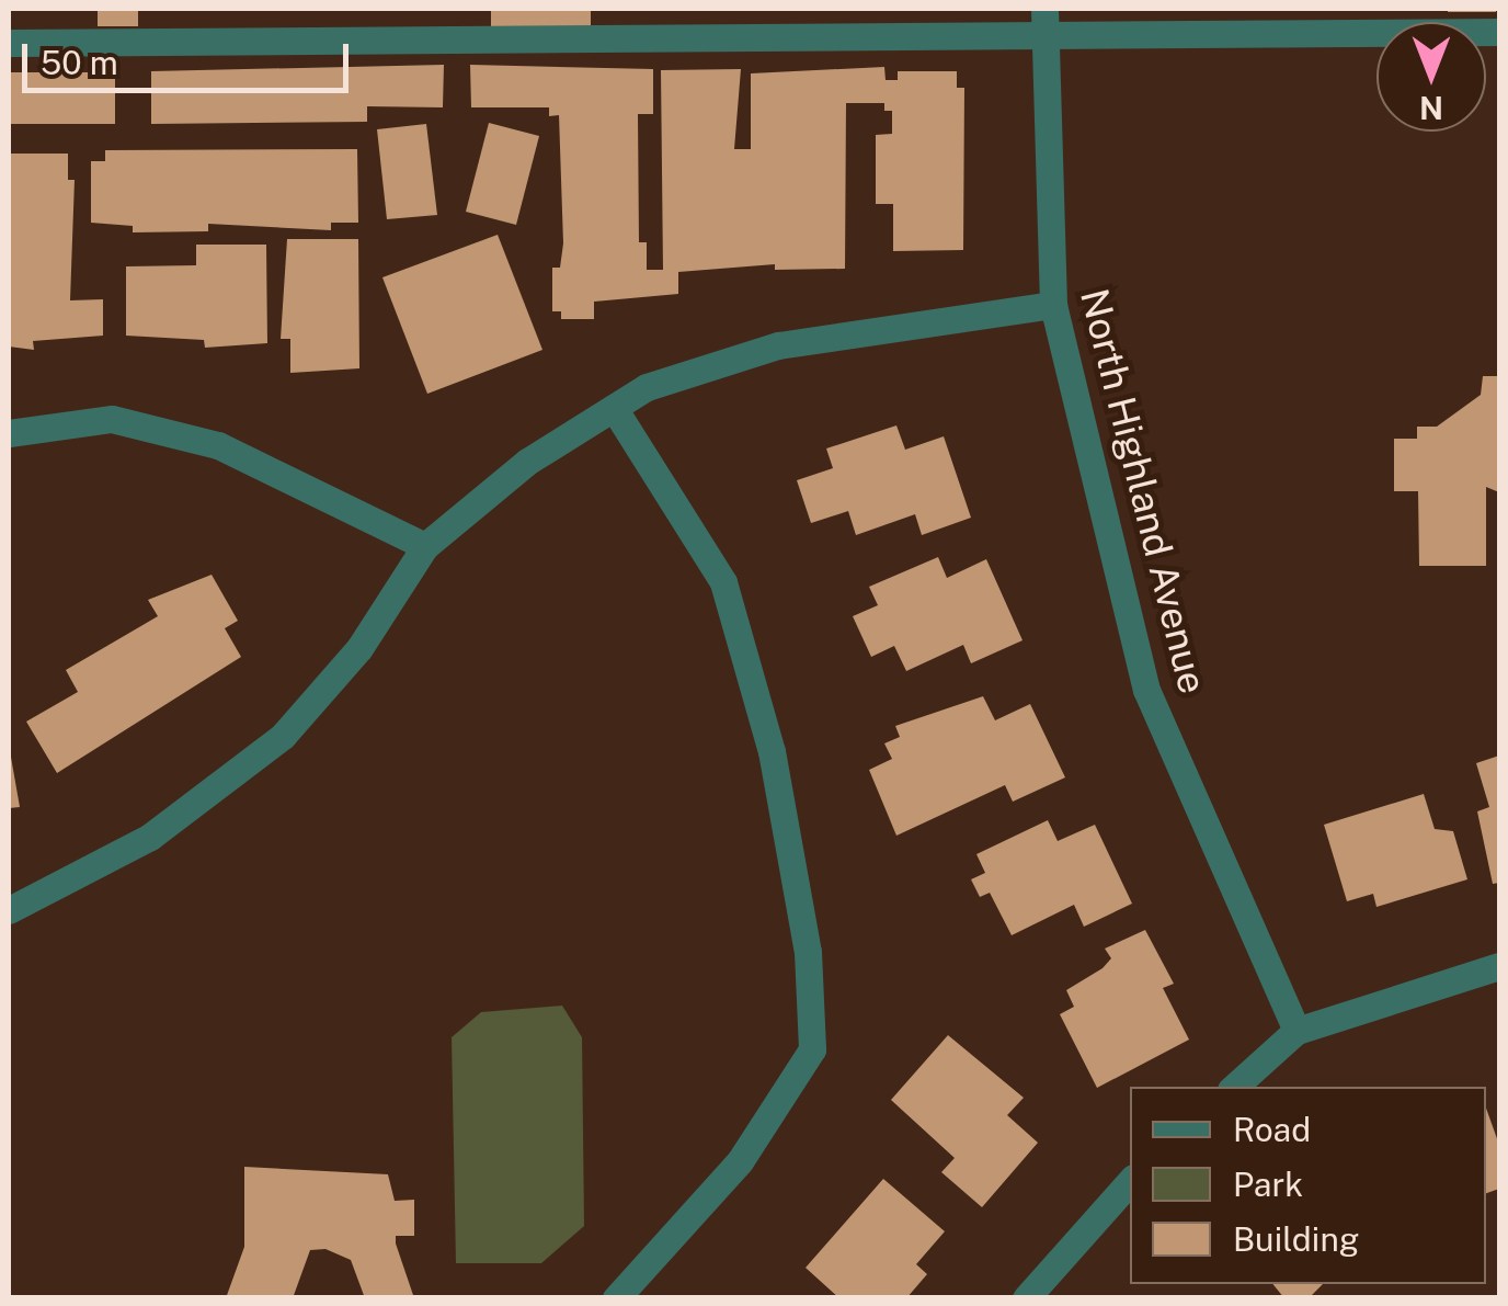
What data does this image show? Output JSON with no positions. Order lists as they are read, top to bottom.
{
  "streets": {
    "street": ["North Highland Avenue"]
  },
  "legend": ["Road", "Park", "Building"],
  "scale_bar": "50 m",
  "north": "bottom"
}
